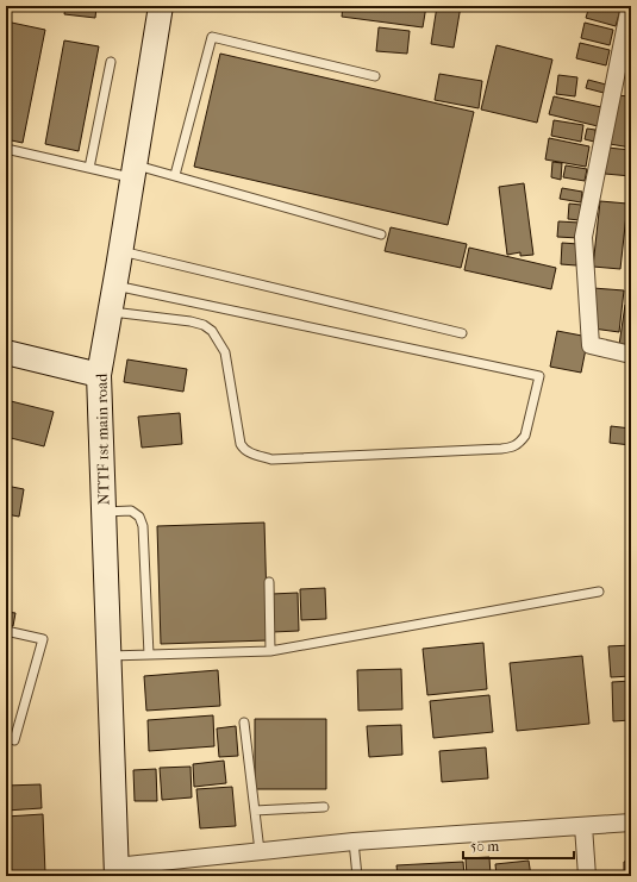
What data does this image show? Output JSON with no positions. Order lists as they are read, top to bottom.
{
  "streets": {
    "street": ["NTTF 1st main road"]
  },
  "scale_bar": "50 m"
}
